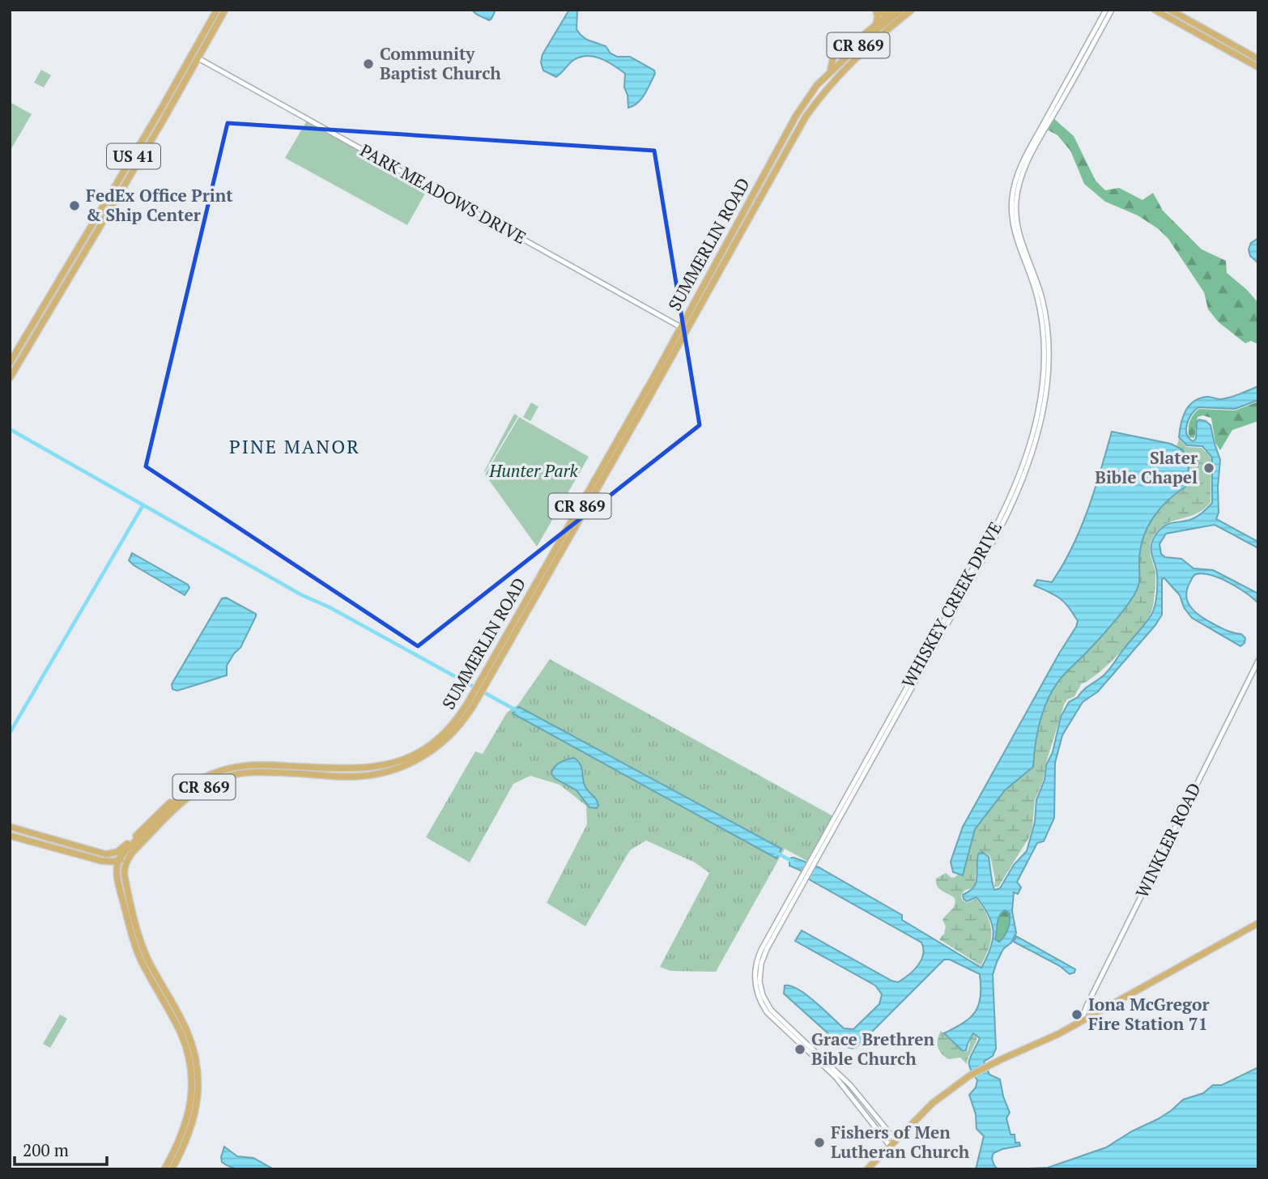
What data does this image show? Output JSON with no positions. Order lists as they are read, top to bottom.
{
  "streets": {
    "main road": ["CR 869", "US 41", "SUMMERLIN ROAD"],
    "street": ["PARK MEADOWS DRIVE", "WHISKEY CREEK DRIVE", "WINKLER ROAD"]
  },
  "crossings": [
    ["US 41", "PARK MEADOWS DRIVE"],
    ["PARK MEADOWS DRIVE", "SUMMERLIN ROAD"]
  ],
  "districts": ["PINE MANOR"],
  "parks": ["Hunter Park"],
  "places": [
    "Community Baptist Church",
    "FedEx Office Print & Ship Center",
    "Slater Bible Chapel",
    "Iona McGregor Fire Station 71",
    "Grace Brethren Bible Church",
    "Fishers of Men Lutheran Church"
  ],
  "scale_bar": "200 m"
}
